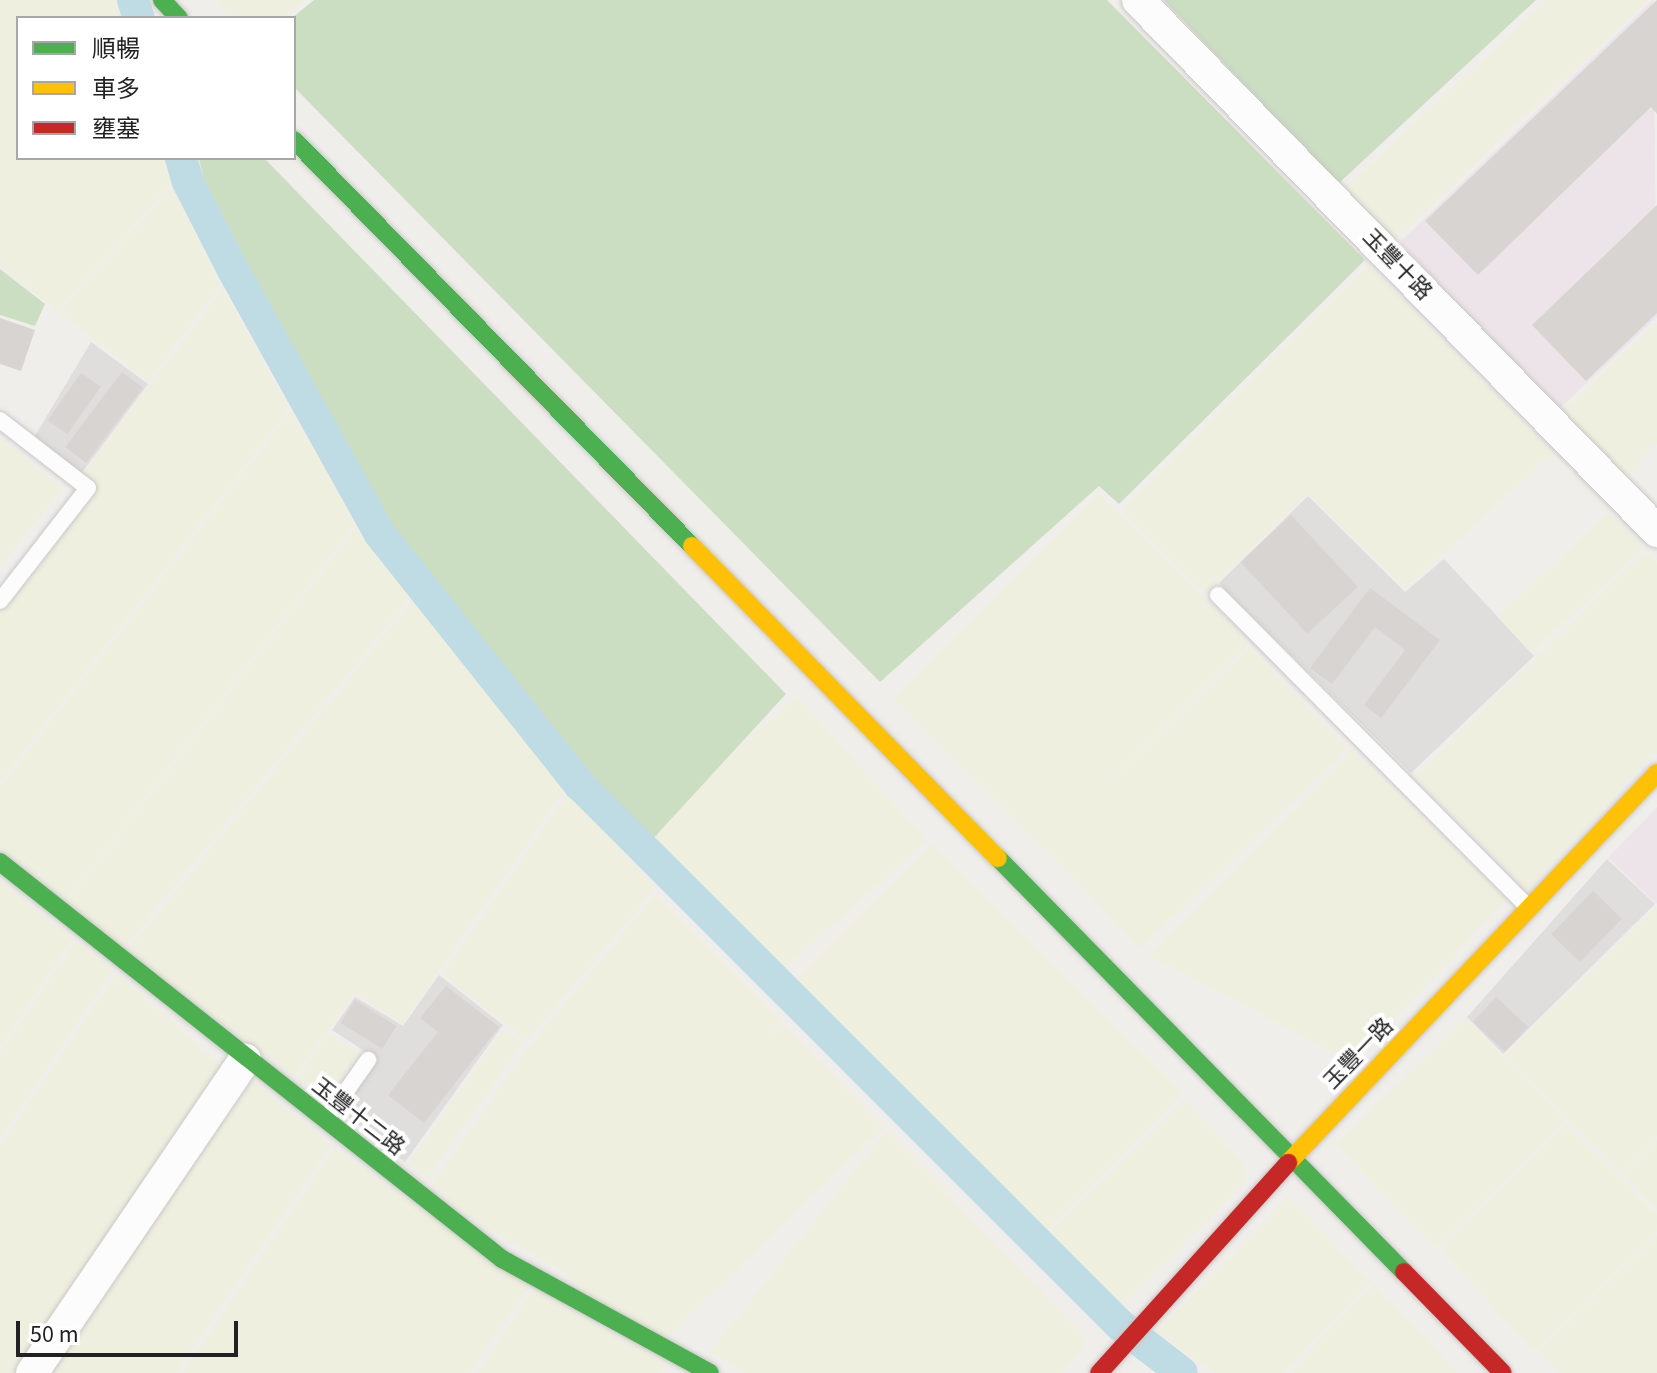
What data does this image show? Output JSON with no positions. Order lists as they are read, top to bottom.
{
  "streets": {
    "main road": ["玉豐一路", "玉豐十二路"],
    "street": ["玉豐十路"]
  },
  "legend": ["順暢", "車多", "壅塞"],
  "scale_bar": "50 m"
}
